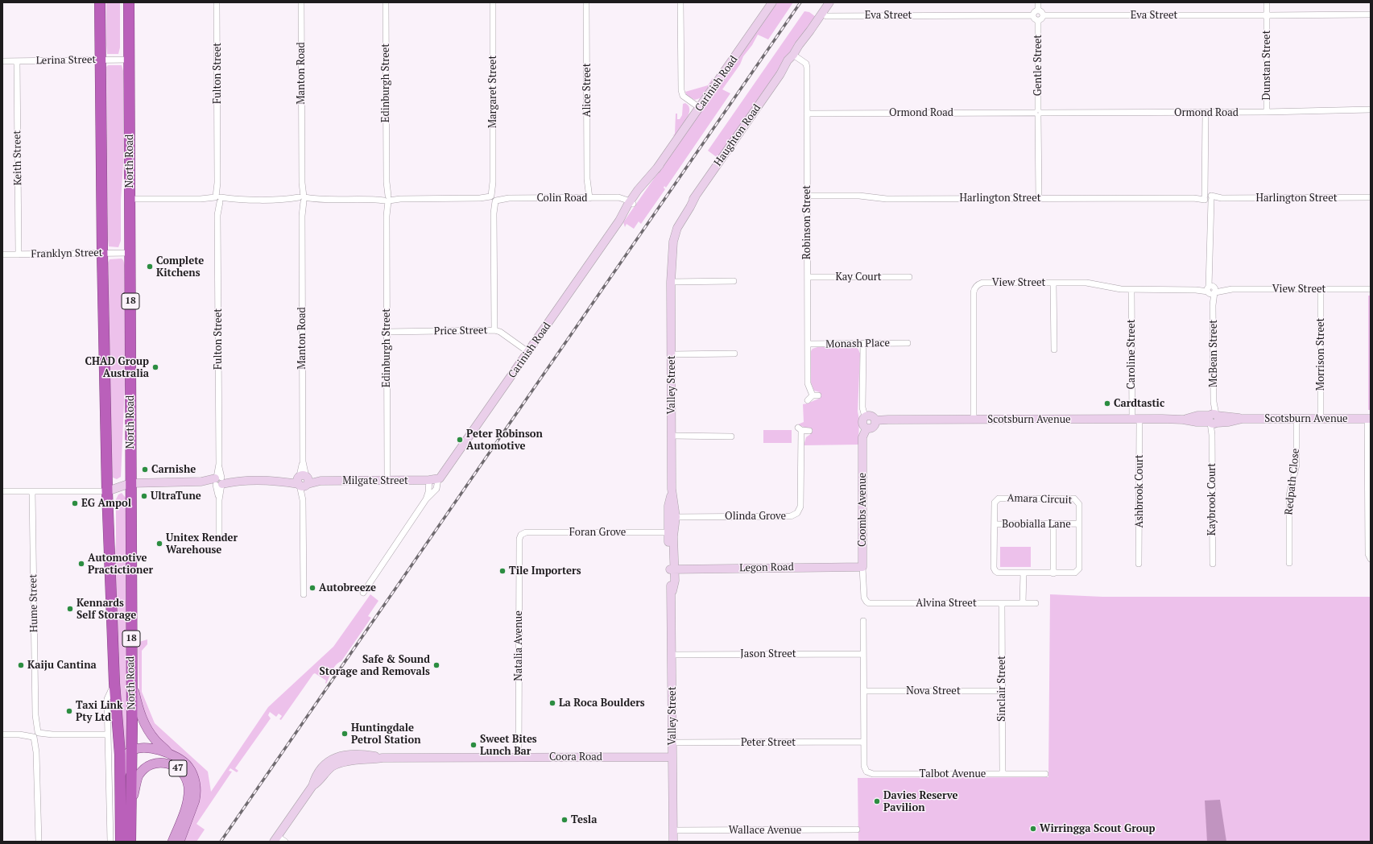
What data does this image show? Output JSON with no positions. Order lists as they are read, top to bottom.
{
  "streets": {
    "highway": ["North Road", "18"],
    "main road": ["47"],
    "street": [
      "Eva Street",
      "Lerina Street",
      "Gentle Street",
      "Dunstan Street",
      "Fulton Street",
      "Manton Road",
      "Edinburgh Street",
      "Carinish Road",
      "Alice Street",
      "Margaret Street",
      "Ormond Road",
      "Haughton Road",
      "Keith Street",
      "Colin Road",
      "Harlington Street",
      "Robinson Street",
      "Franklyn Street",
      "Kay Court",
      "View Street",
      "Price Street",
      "Monash Place",
      "McBean Street",
      "Caroline Street",
      "Morrison Street",
      "Valley Street",
      "Scotsburn Avenue",
      "Milgate Street",
      "Redpath Close",
      "Ashbrook Court",
      "Amara Circuit",
      "Kaybrook Court",
      "Coombs Avenue",
      "Olinda Grove",
      "Boobialla Lane",
      "Foran Grove",
      "Legon Road",
      "Hume Street",
      "Alvina Street",
      "Natalia Avenue",
      "Jason Street",
      "Sinclair Street",
      "Nova Street",
      "Peter Street",
      "Coora Road",
      "Talbot Avenue",
      "Wallace Avenue"
    ]
  },
  "crossings": [
    ["Eva Street", "Gentle Street"],
    ["Eva Street", "Dunstan Street"],
    ["Eva Street", "Haughton Road"],
    ["Lerina Street", "Keith Street"],
    ["Lerina Street", "North Road"],
    ["Gentle Street", "Ormond Road"],
    ["Gentle Street", "Harlington Street"],
    ["Dunstan Street", "Ormond Road"],
    ["Fulton Street", "Colin Road"],
    ["Fulton Street", "Milgate Street"],
    ["Manton Road", "Colin Road"],
    ["Manton Road", "Milgate Street"],
    ["Edinburgh Street", "Colin Road"],
    ["Edinburgh Street", "Price Street"],
    ["Edinburgh Street", "Milgate Street"],
    ["Carinish Road", "Colin Road"],
    ["Carinish Road", "Price Street"],
    ["Carinish Road", "Milgate Street"],
    ["Alice Street", "Colin Road"],
    ["Margaret Street", "Colin Road"],
    ["Margaret Street", "Price Street"],
    ["Ormond Road", "Robinson Street"],
    ["Ormond Road", "McBean Street"],
    ["Haughton Road", "Robinson Street"],
    ["Haughton Road", "Valley Street"],
    ["Keith Street", "Franklyn Street"],
    ["North Road", "Colin Road"],
    ["North Road", "Franklyn Street"],
    ["North Road", "Milgate Street"],
    ["North Road", "47"],
    ["Harlington Street", "Robinson Street"],
    ["Harlington Street", "McBean Street"],
    ["Robinson Street", "Kay Court"],
    ["Robinson Street", "Monash Place"],
    ["View Street", "McBean Street"],
    ["View Street", "Caroline Street"],
    ["View Street", "Morrison Street"],
    ["View Street", "Scotsburn Avenue"],
    ["McBean Street", "Scotsburn Avenue"],
    ["McBean Street", "Kaybrook Court"],
    ["Caroline Street", "Scotsburn Avenue"],
    ["Caroline Street", "Ashbrook Court"],
    ["Morrison Street", "Scotsburn Avenue"],
    ["Valley Street", "Olinda Grove"],
    ["Valley Street", "Foran Grove"],
    ["Valley Street", "Legon Road"],
    ["Valley Street", "Jason Street"],
    ["Valley Street", "Peter Street"],
    ["Valley Street", "Coora Road"],
    ["Valley Street", "Wallace Avenue"],
    ["Scotsburn Avenue", "Redpath Close"],
    ["Scotsburn Avenue", "Ashbrook Court"],
    ["Scotsburn Avenue", "Kaybrook Court"],
    ["Scotsburn Avenue", "Coombs Avenue"],
    ["Amara Circuit", "Boobialla Lane"],
    ["Coombs Avenue", "Legon Road"],
    ["Coombs Avenue", "Alvina Street"],
    ["Foran Grove", "Natalia Avenue"],
    ["Alvina Street", "Sinclair Street"],
    ["Natalia Avenue", "Coora Road"],
    ["Sinclair Street", "Nova Street"],
    ["Sinclair Street", "Talbot Avenue"],
    ["Peter Street", "Talbot Avenue"]
  ],
  "places": [
    "Complete Kitchens",
    "CHAD Group Australia",
    "Cardtastic",
    "Peter Robinson Automotive",
    "Carnishe",
    "UltraTune",
    "EG Ampol",
    "Unitex Render Warehouse",
    "Automotive Practictioner",
    "Tile Importers",
    "Autobreeze",
    "Kennards Self Storage",
    "Kaiju Cantina",
    "Safe & Sound Storage and Removals",
    "La Roca Boulders",
    "Taxi Link Pty Ltd",
    "Huntingdale Petrol Station",
    "Sweet Bites Lunch Bar",
    "Davies Reserve Pavilion",
    "Tesla",
    "Wirringga Scout Group"
  ]
}
